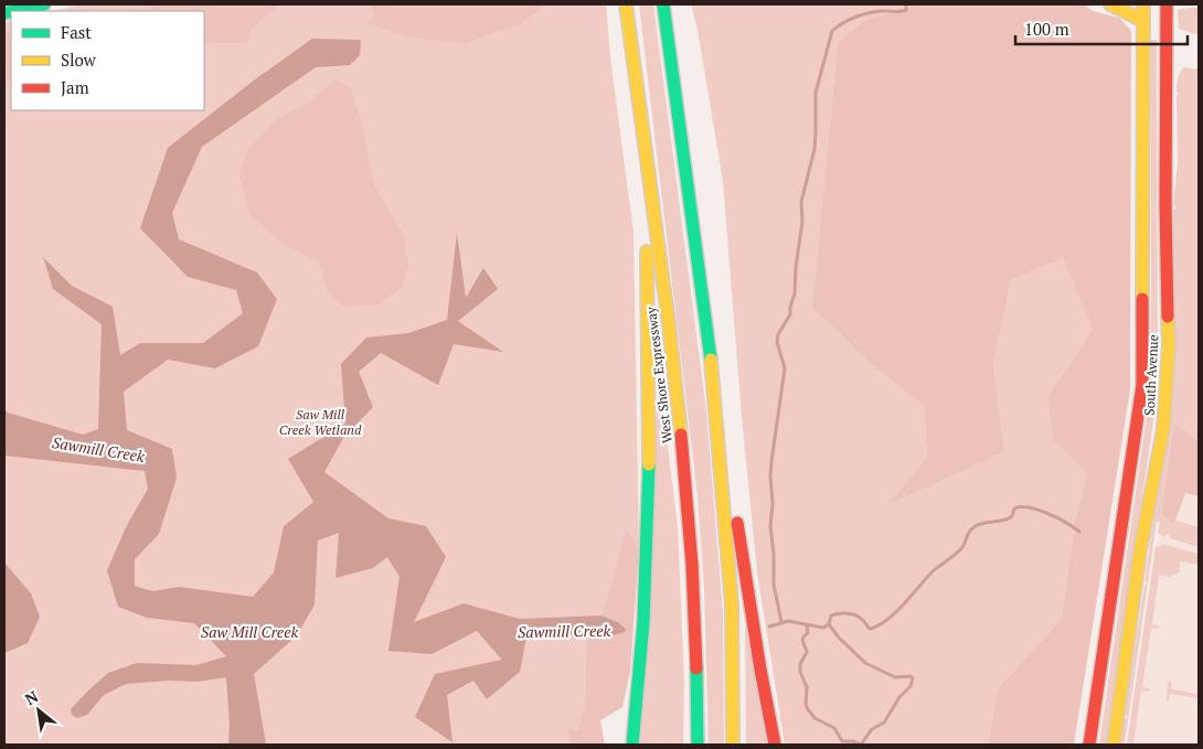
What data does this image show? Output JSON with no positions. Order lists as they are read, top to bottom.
{
  "streets": {
    "main road": ["West Shore Expressway", "South Avenue"]
  },
  "water": ["Sawmill Creek", "Saw Mill Creek"],
  "parks": ["Saw Mill Creek Wetland"],
  "legend": ["Fast", "Slow", "Jam"],
  "scale_bar": "100 m",
  "north": "top left"
}
